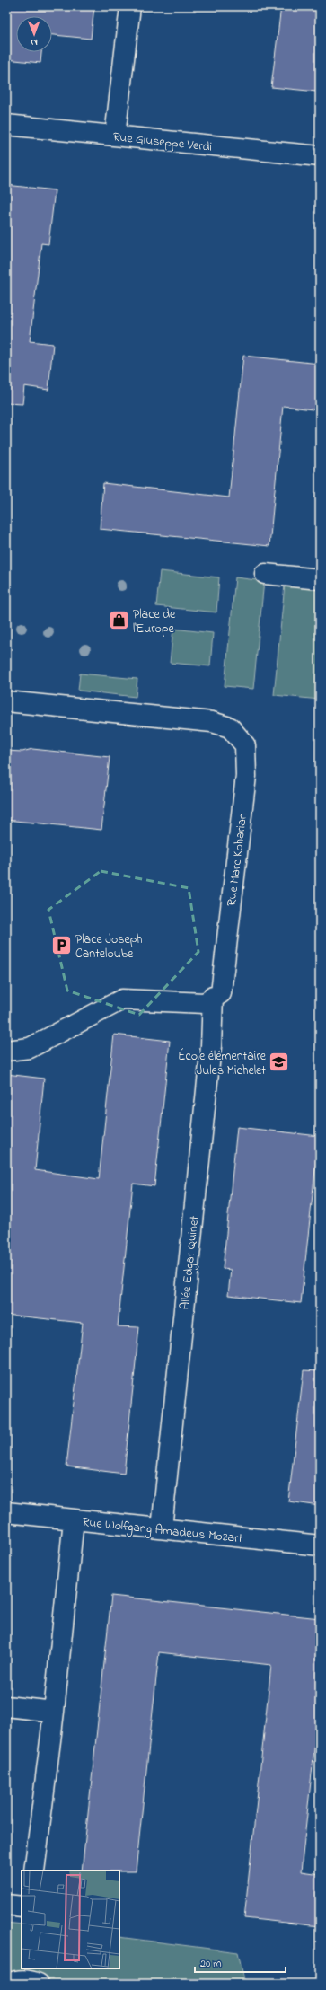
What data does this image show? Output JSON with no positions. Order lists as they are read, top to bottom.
{
  "streets": {
    "street": [
      "Rue Giuseppe Verdi",
      "Rue Marc Koharian",
      "Allée Edgar Quinet",
      "Rue Wolfgang Amadeus Mozart"
    ]
  },
  "crossings": [
    ["Rue Marc Koharian", "Allée Edgar Quinet"],
    ["Allée Edgar Quinet", "Rue Wolfgang Amadeus Mozart"]
  ],
  "places": {
    "shop": ["Place de l'Europe"],
    "parking": ["Place Joseph Canteloube"],
    "school or university": ["École élémentaire Jules Michelet"]
  },
  "scale_bar": "20 m",
  "north": "bottom"
}
